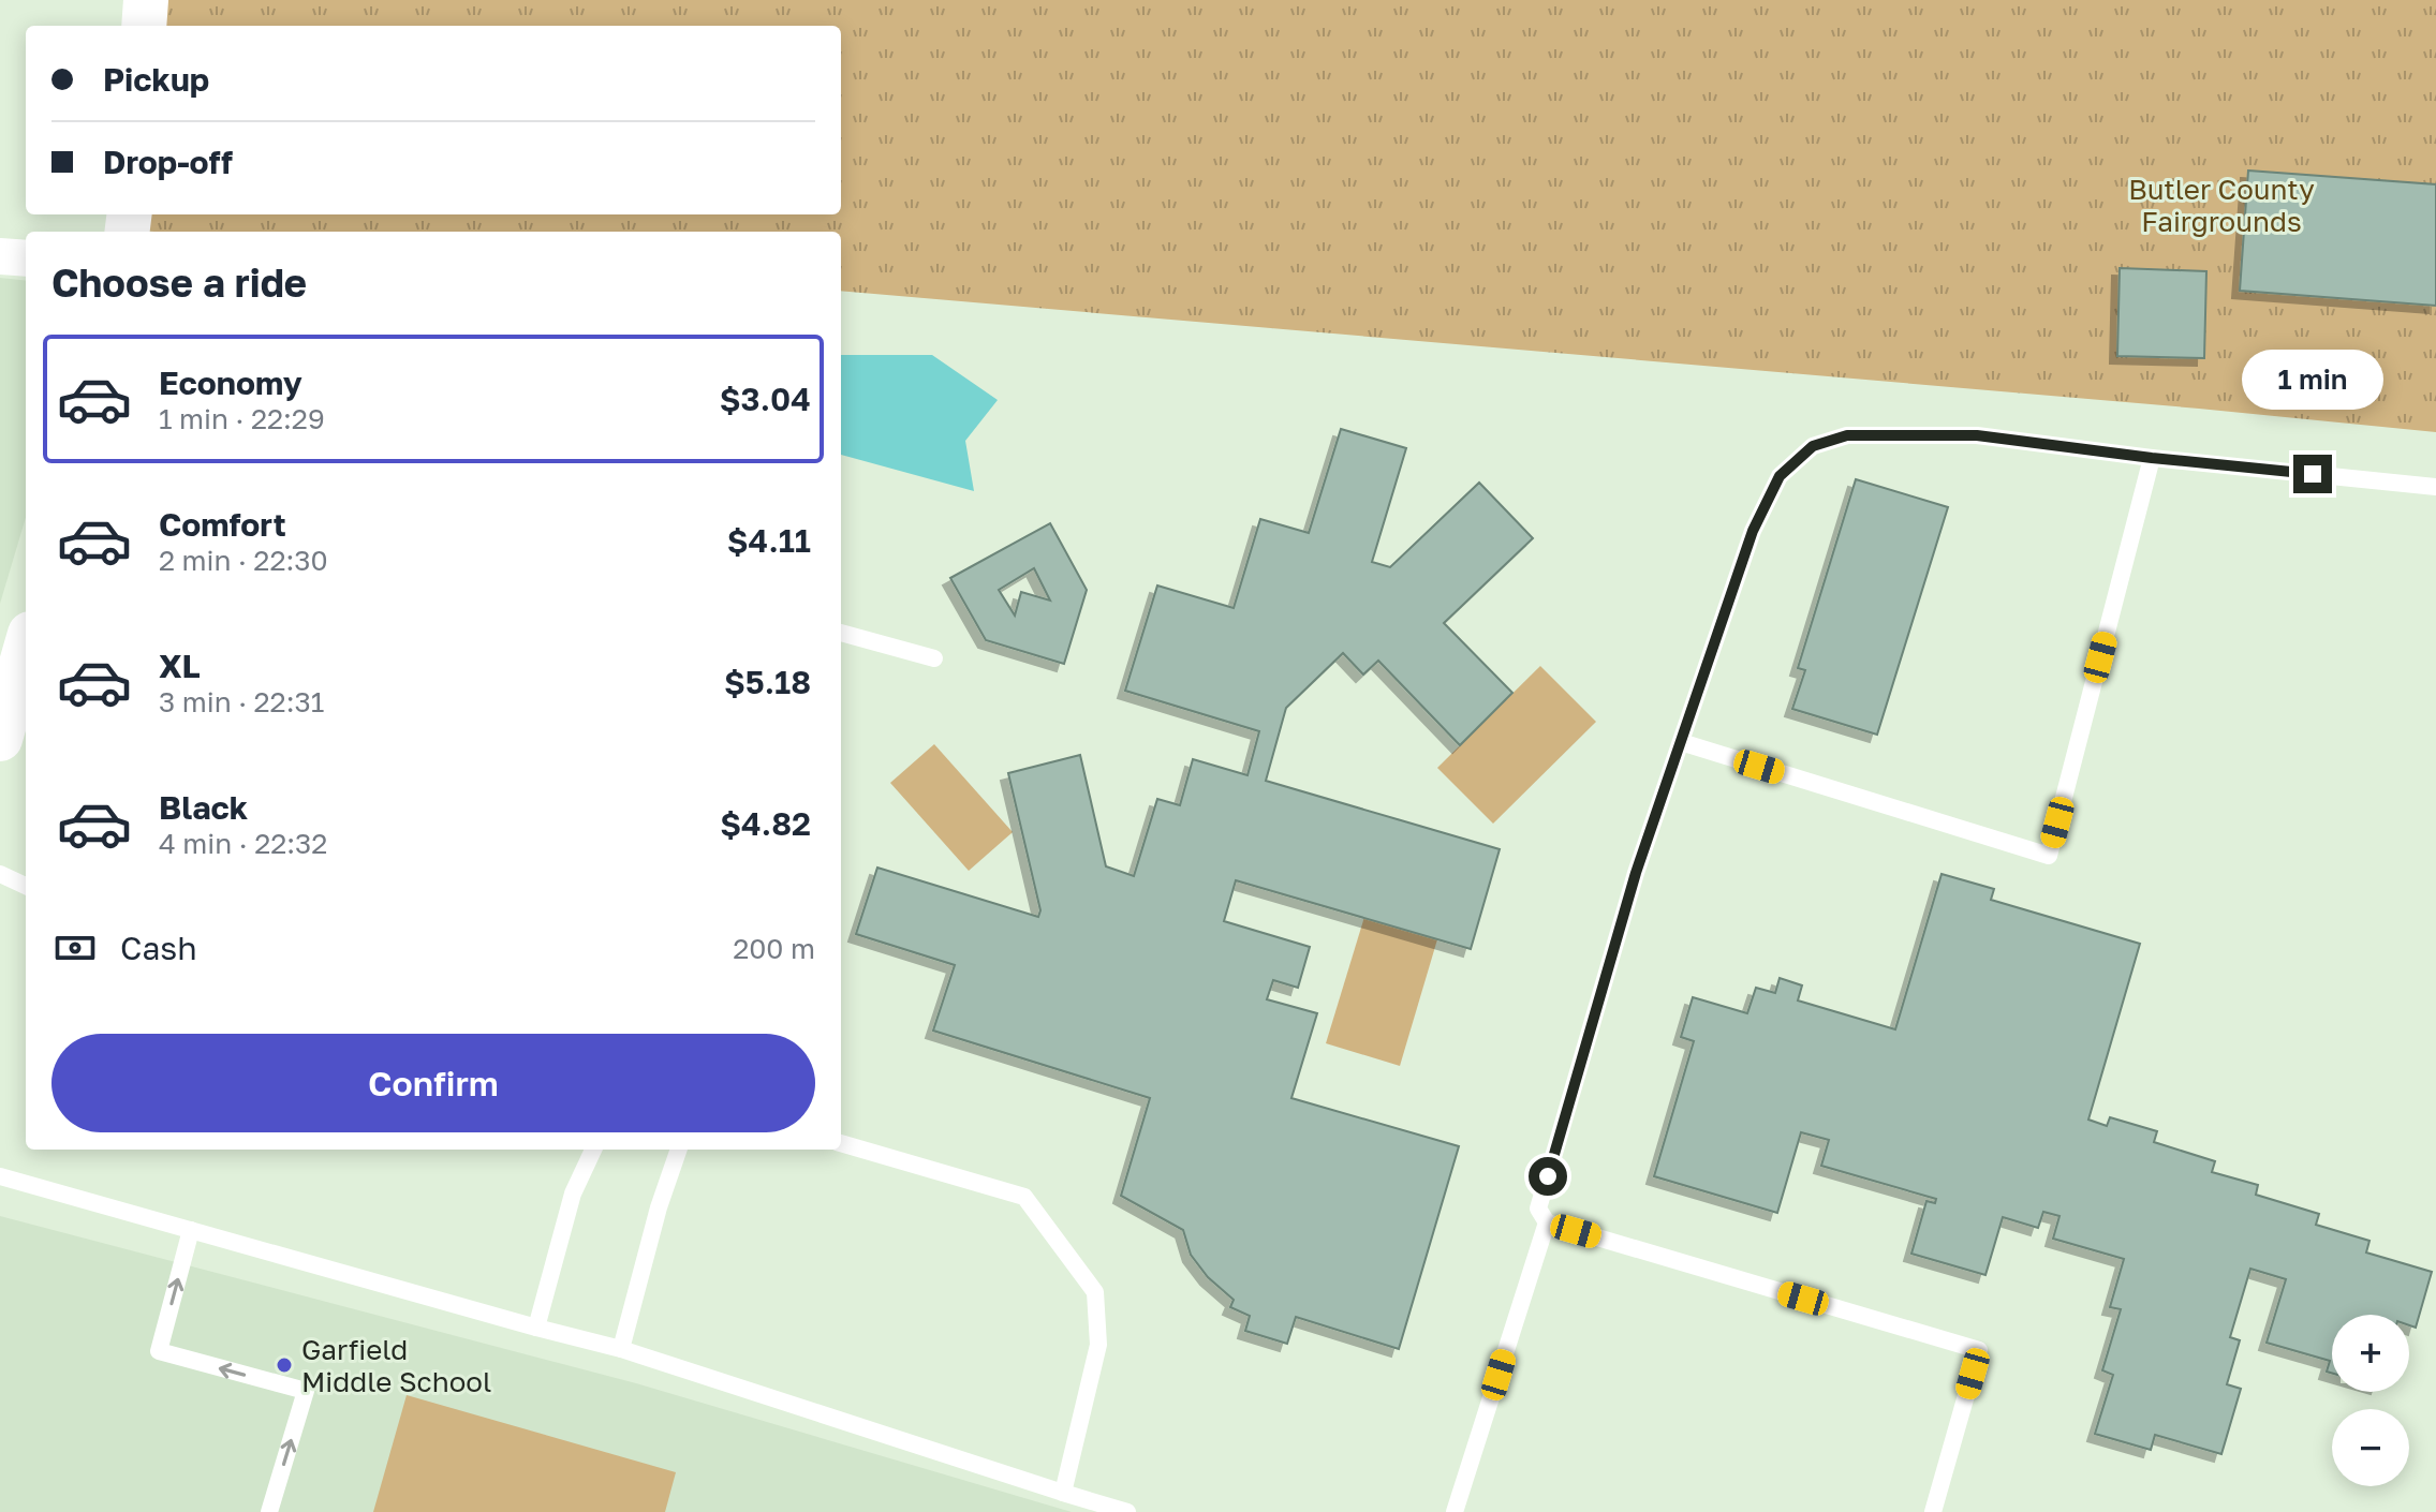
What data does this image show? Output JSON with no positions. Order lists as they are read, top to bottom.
{
  "parks": ["Butler County Fairgrounds"],
  "places": ["Garfield Middle School"],
  "page": {
    "banner": ["Pickup", "Drop-off"],
    "heading": "Choose a ride",
    "list": [
      {
        "name": "Economy",
        "note": "1 min · 22:29",
        "value": "$3.04"
      },
      {
        "name": "Comfort",
        "note": "2 min · 22:30",
        "value": "$4.11"
      },
      {
        "name": "XL",
        "note": "3 min · 22:31",
        "value": "$5.18"
      },
      {
        "name": "Black",
        "note": "4 min · 22:32",
        "value": "$4.82"
      }
    ],
    "bubble": "1 min",
    "pay": ["Cash", "200 m"],
    "buttons": "Confirm",
    "map_buttons": ["+", "−"]
  }
}
